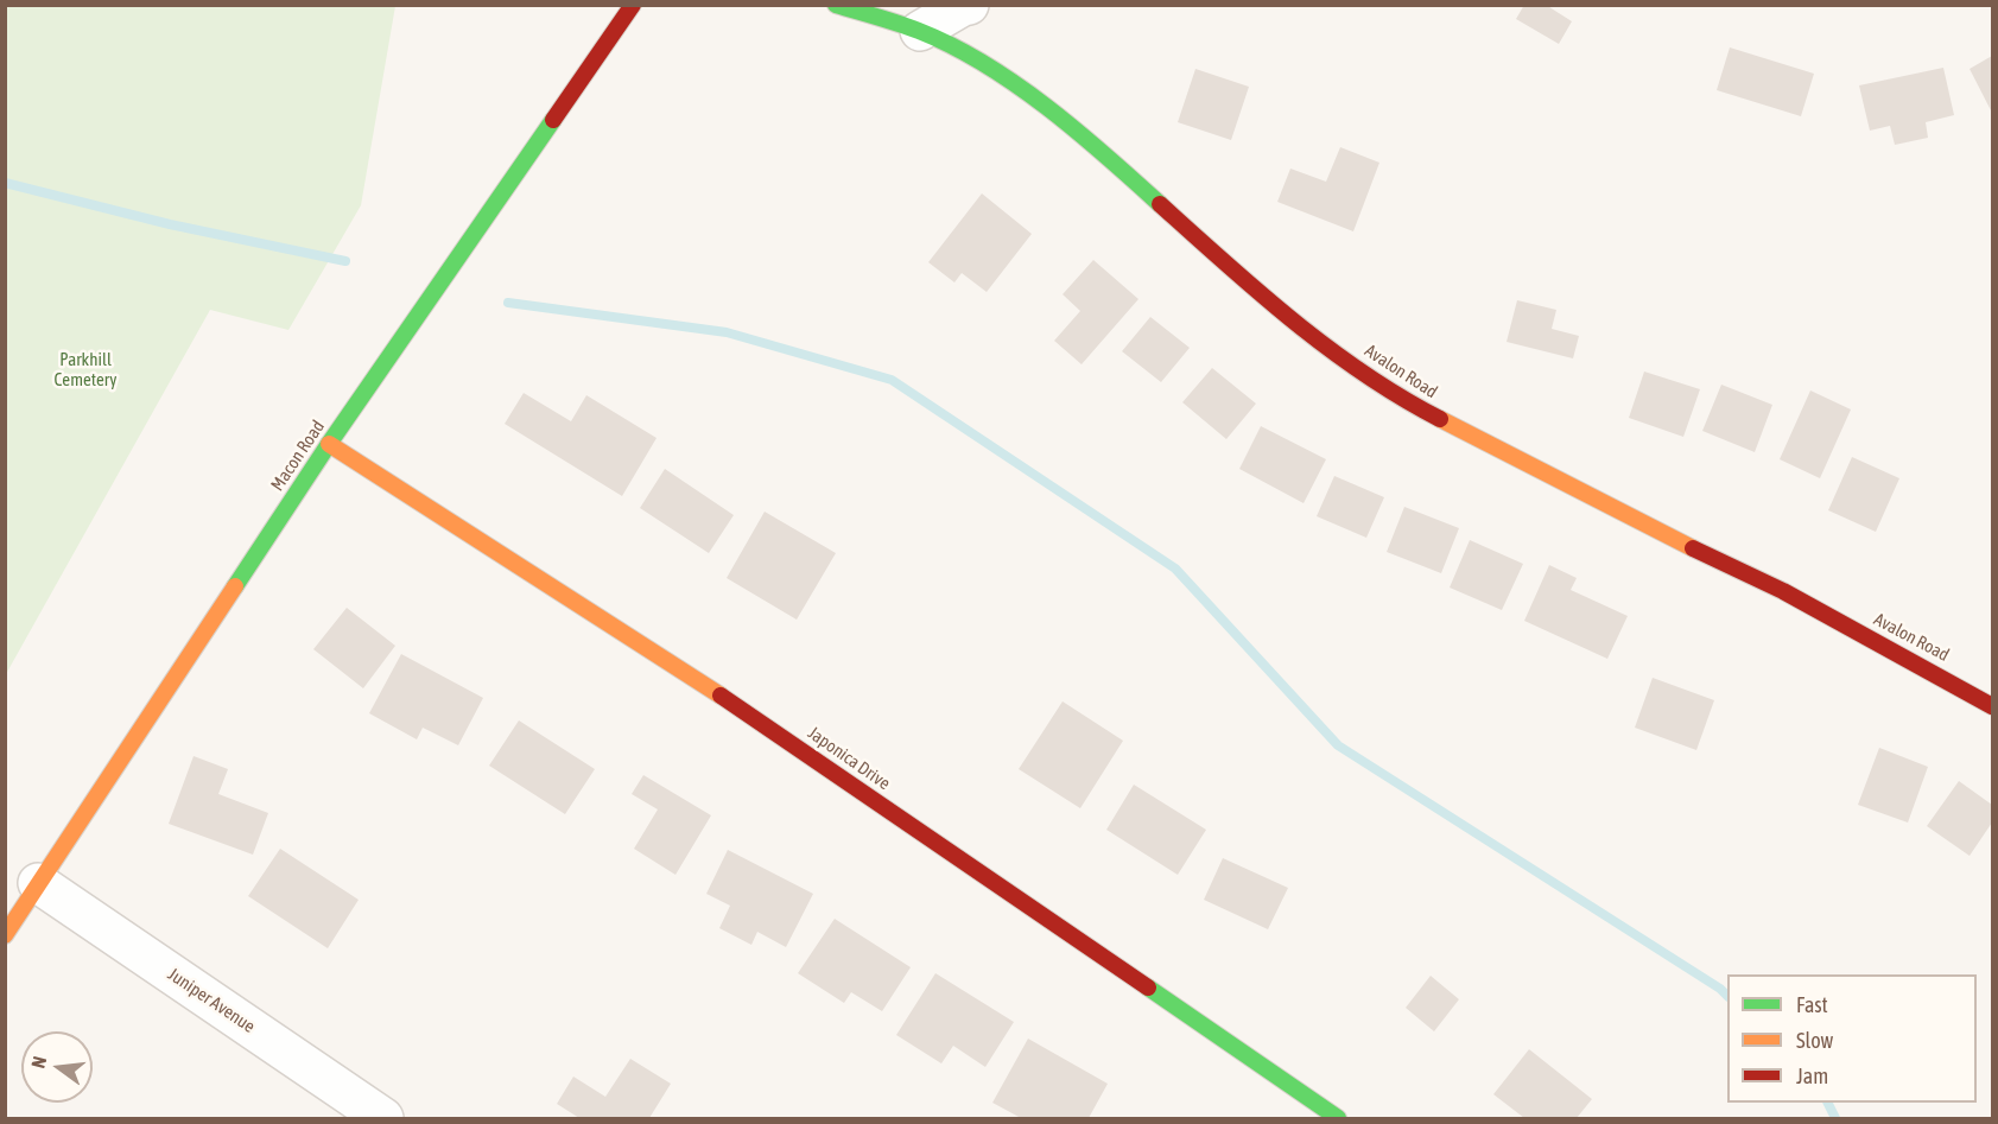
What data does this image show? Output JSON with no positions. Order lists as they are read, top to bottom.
{
  "streets": {
    "street": [
      "Avalon Road",
      "Macon Road",
      "Japonica Drive",
      "Juniper Avenue"
    ]
  },
  "crossings": [
    ["Macon Road", "Japonica Drive"],
    ["Macon Road", "Juniper Avenue"]
  ],
  "parks": ["Parkhill Cemetery"],
  "legend": ["Fast", "Slow", "Jam"],
  "north": "left"
}
